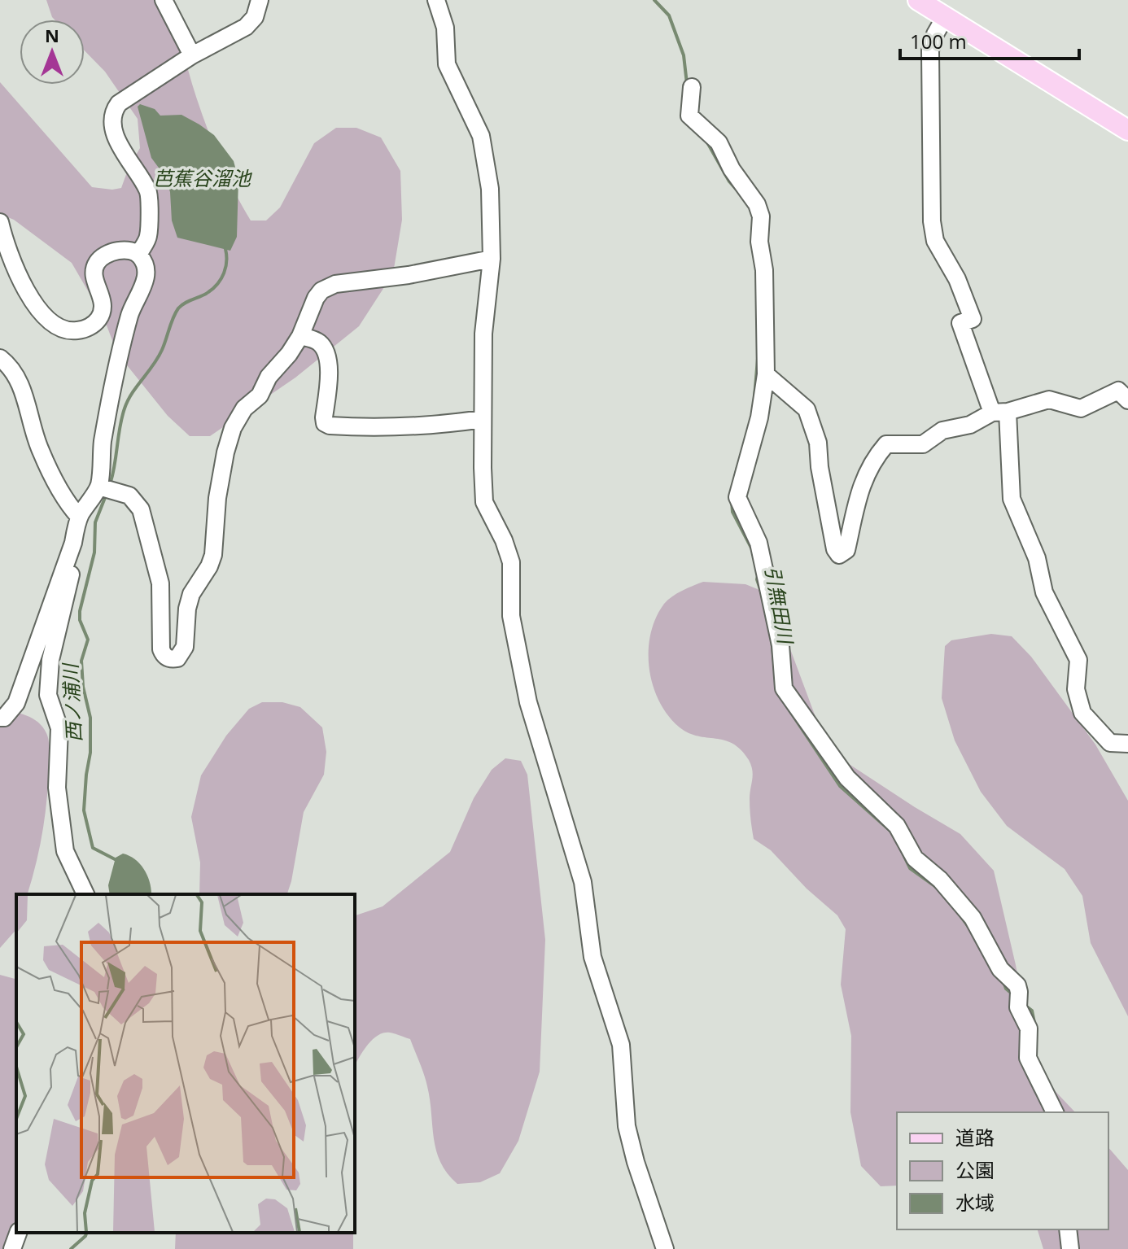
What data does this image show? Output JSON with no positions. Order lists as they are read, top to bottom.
{
  "water": ["芭蕉谷溜池", "引無田川", "西ノ浦川"],
  "legend": ["道路", "公園", "水域"],
  "scale_bar": "100 m",
  "north": "top"
}
